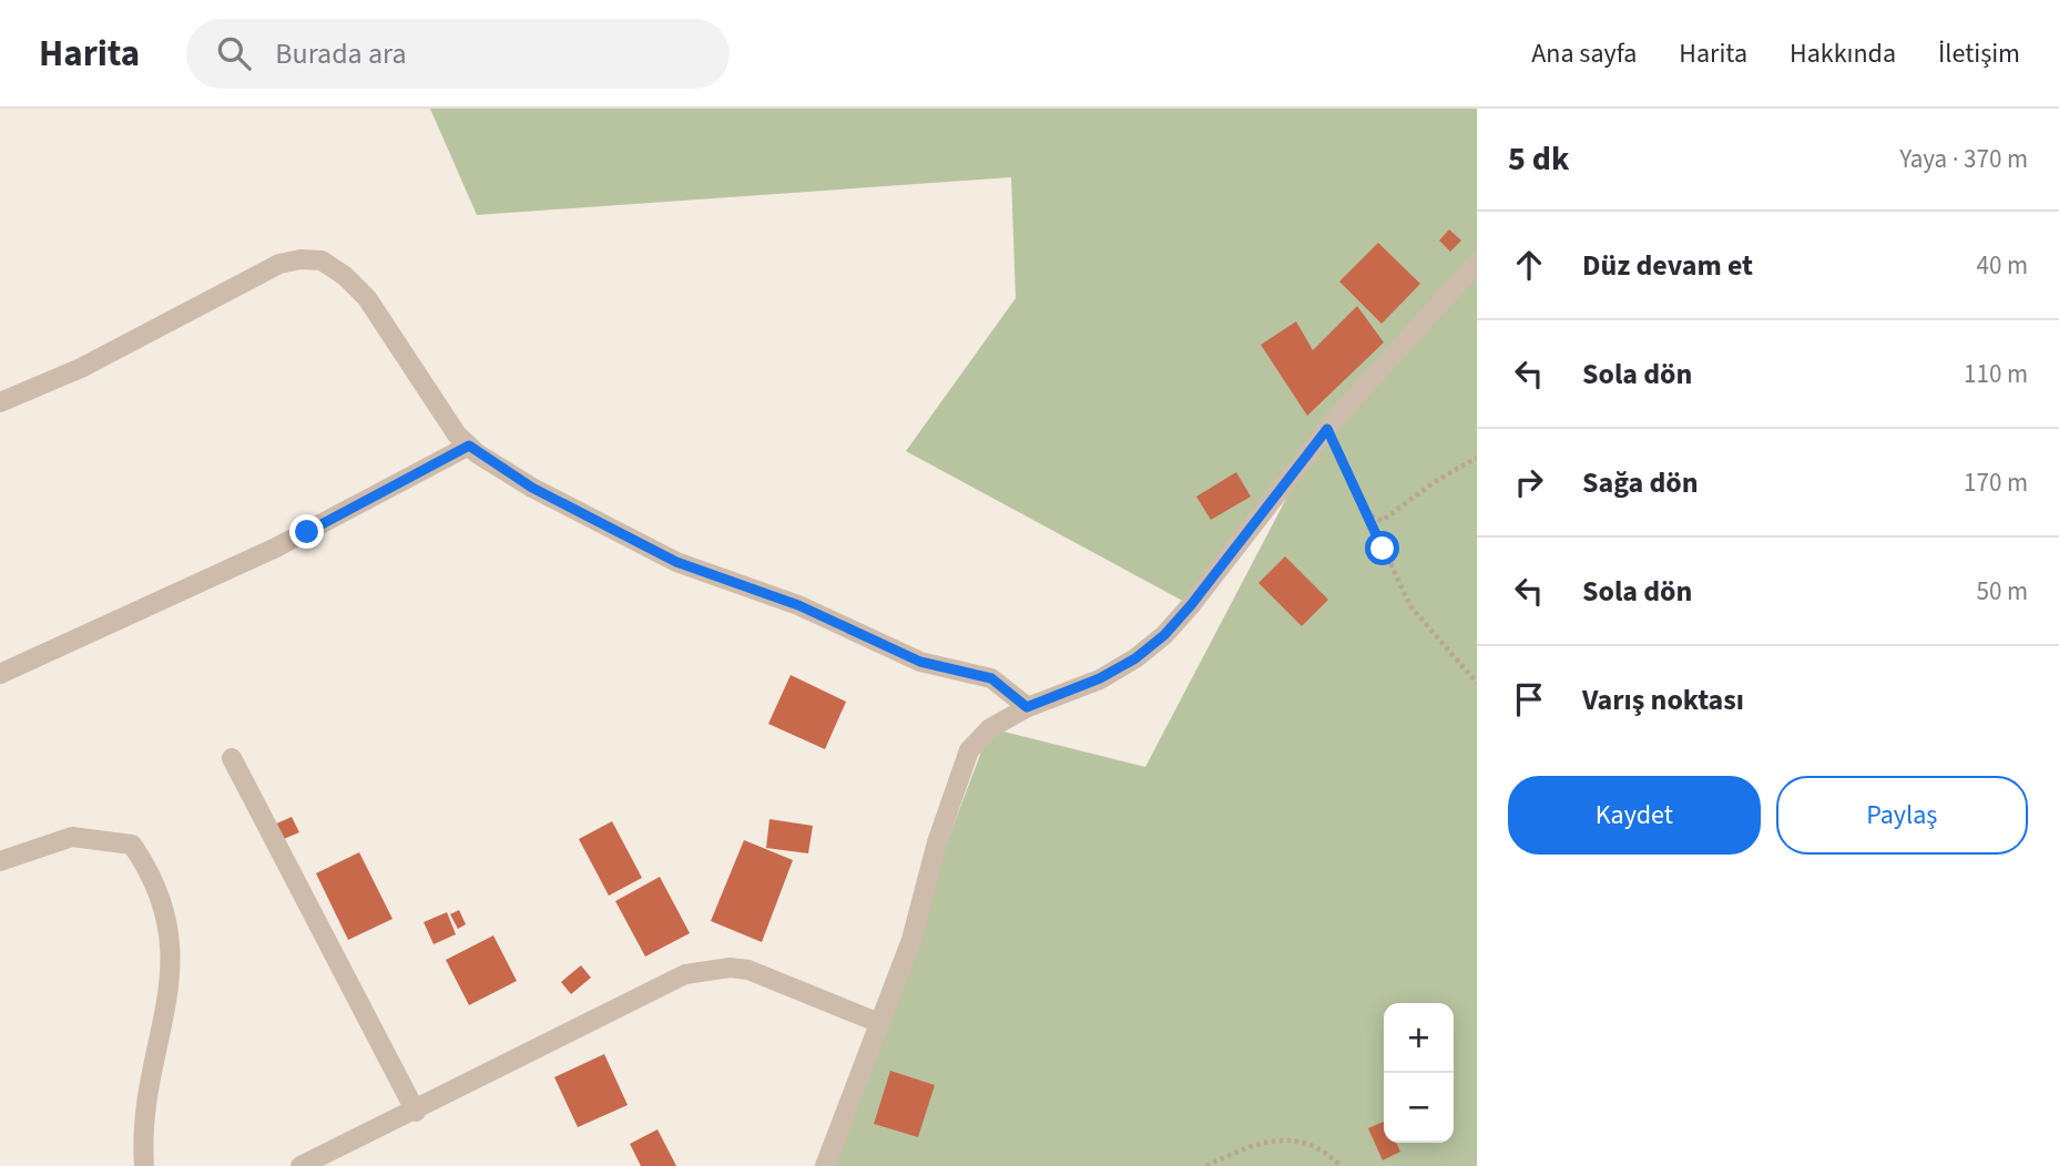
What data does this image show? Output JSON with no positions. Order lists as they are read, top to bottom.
{
  "page": {
    "header": "Harita",
    "search": "Burada ara",
    "nav": [
      "Ana sayfa",
      "Harita",
      "Hakkında",
      "İletişim"
    ],
    "heading": ["5 dk", "Yaya · 370 m"],
    "list": [
      ["Düz devam et", "40 m"],
      ["Sola dön", "110 m"],
      ["Sağa dön", "170 m"],
      ["Sola dön", "50 m"],
      "Varış noktası"
    ],
    "buttons": ["Kaydet", "Paylaş"],
    "map_buttons": ["+", "−"]
  }
}
